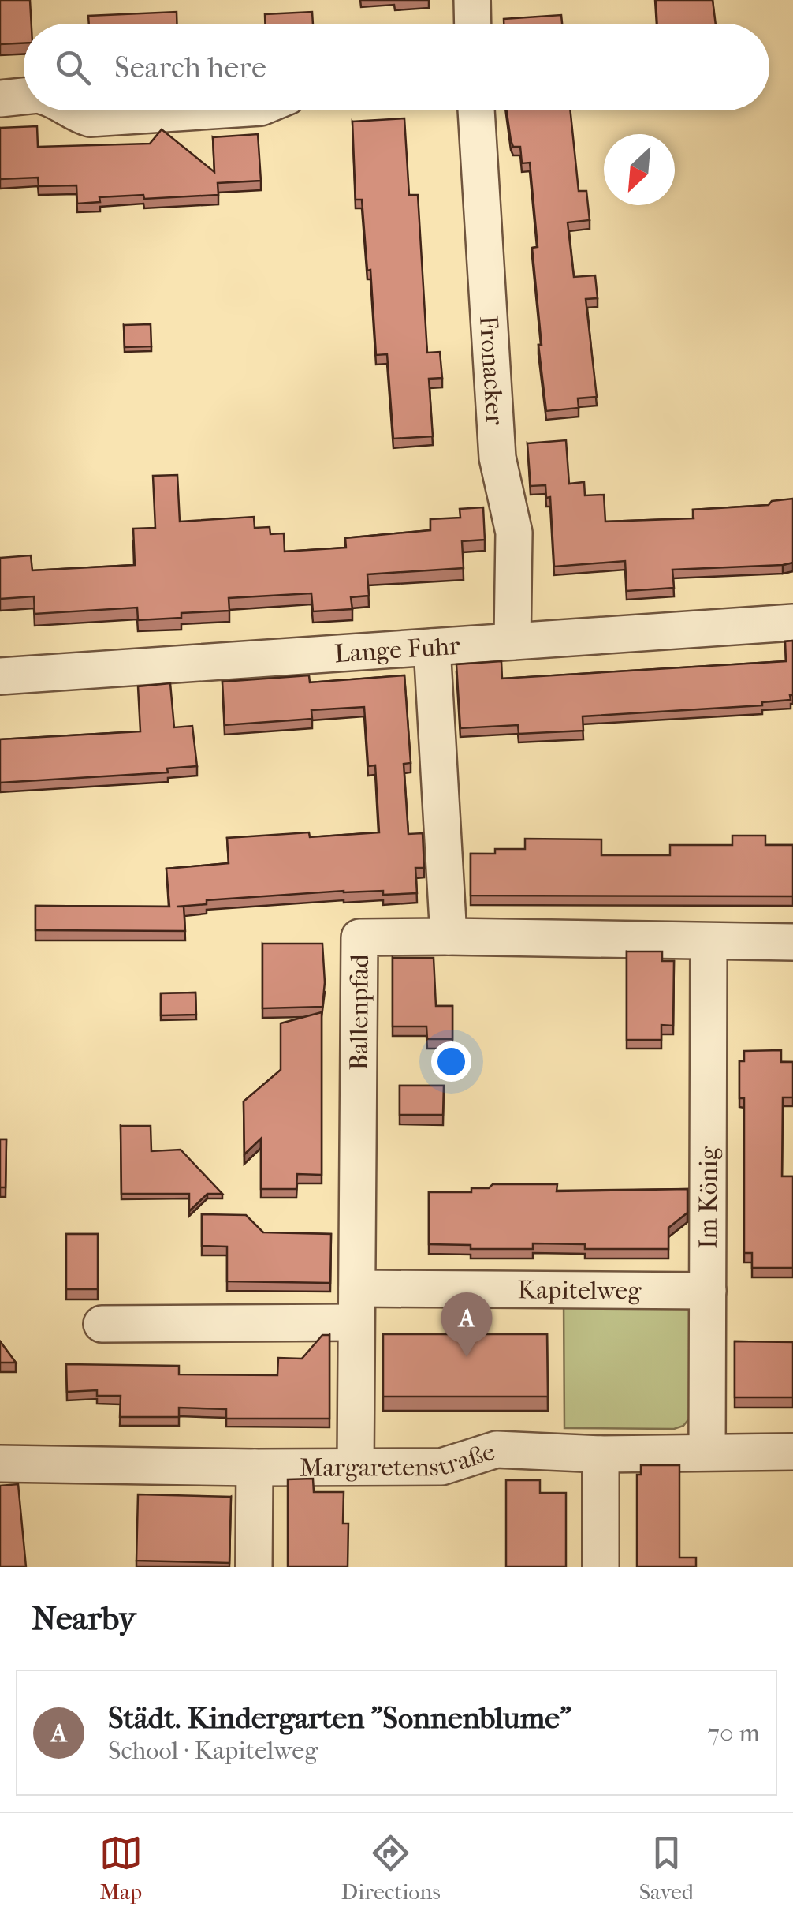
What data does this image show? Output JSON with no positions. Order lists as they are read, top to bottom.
{
  "streets": {
    "street": [
      "Fronacker",
      "Lange Fuhr",
      "Ballenpfad",
      "Im König",
      "Kapitelweg",
      "Margaretenstraße"
    ]
  },
  "crossings": [
    ["Fronacker", "Lange Fuhr"],
    ["Ballenpfad", "Kapitelweg"],
    ["Ballenpfad", "Margaretenstraße"],
    ["Im König", "Kapitelweg"],
    ["Im König", "Margaretenstraße"]
  ],
  "north": "bottom left",
  "page": {
    "search": "Search here",
    "pins": "A",
    "heading": "Nearby",
    "list": [
      {
        "mark": "A",
        "name": "Städt. Kindergarten \"Sonnenblume\"",
        "note": "School · Kapitelweg",
        "value": "70 m"
      }
    ],
    "nav": ["Map", "Directions", "Saved"]
  }
}
